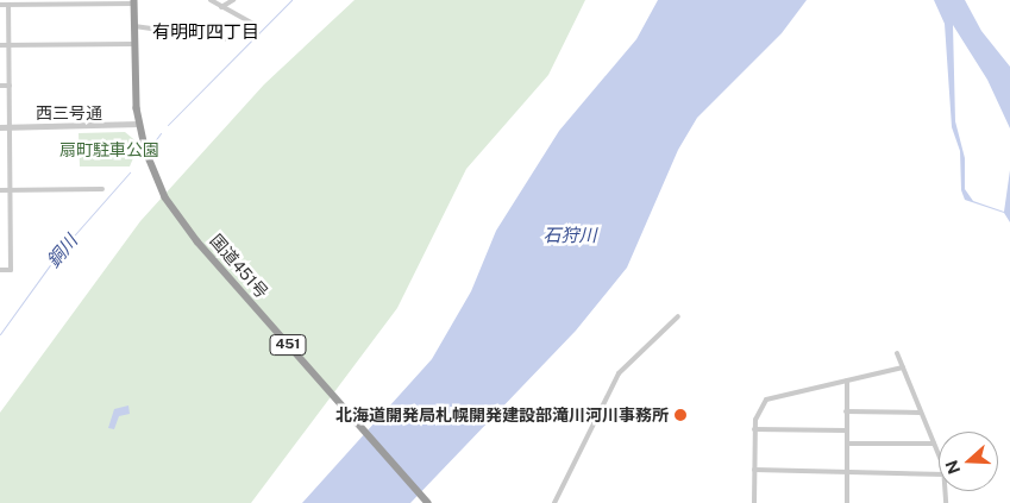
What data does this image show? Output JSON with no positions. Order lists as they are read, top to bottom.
{
  "streets": {
    "highway": ["国道451号", "451"],
    "street": ["西三号通"]
  },
  "crossings": [
    ["西三号通", "国道451号"]
  ],
  "districts": ["有明町四丁目"],
  "water": ["石狩川", "銅川"],
  "parks": ["扇町駐車公園"],
  "places": ["北海道開発局札幌開発建設部滝川河川事務所"],
  "north": "left"
}
